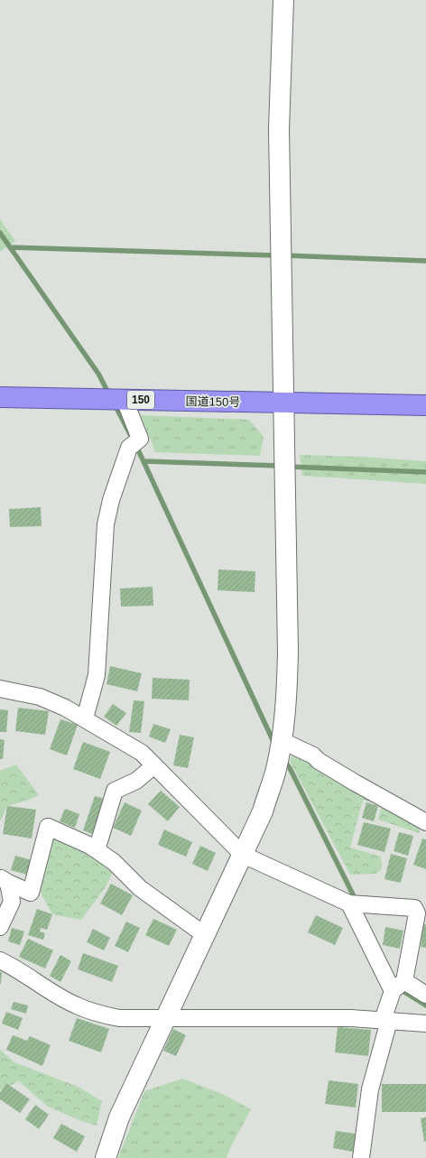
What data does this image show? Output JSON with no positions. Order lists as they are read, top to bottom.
{
  "streets": {
    "highway": ["150", "国道150号"]
  }
}
